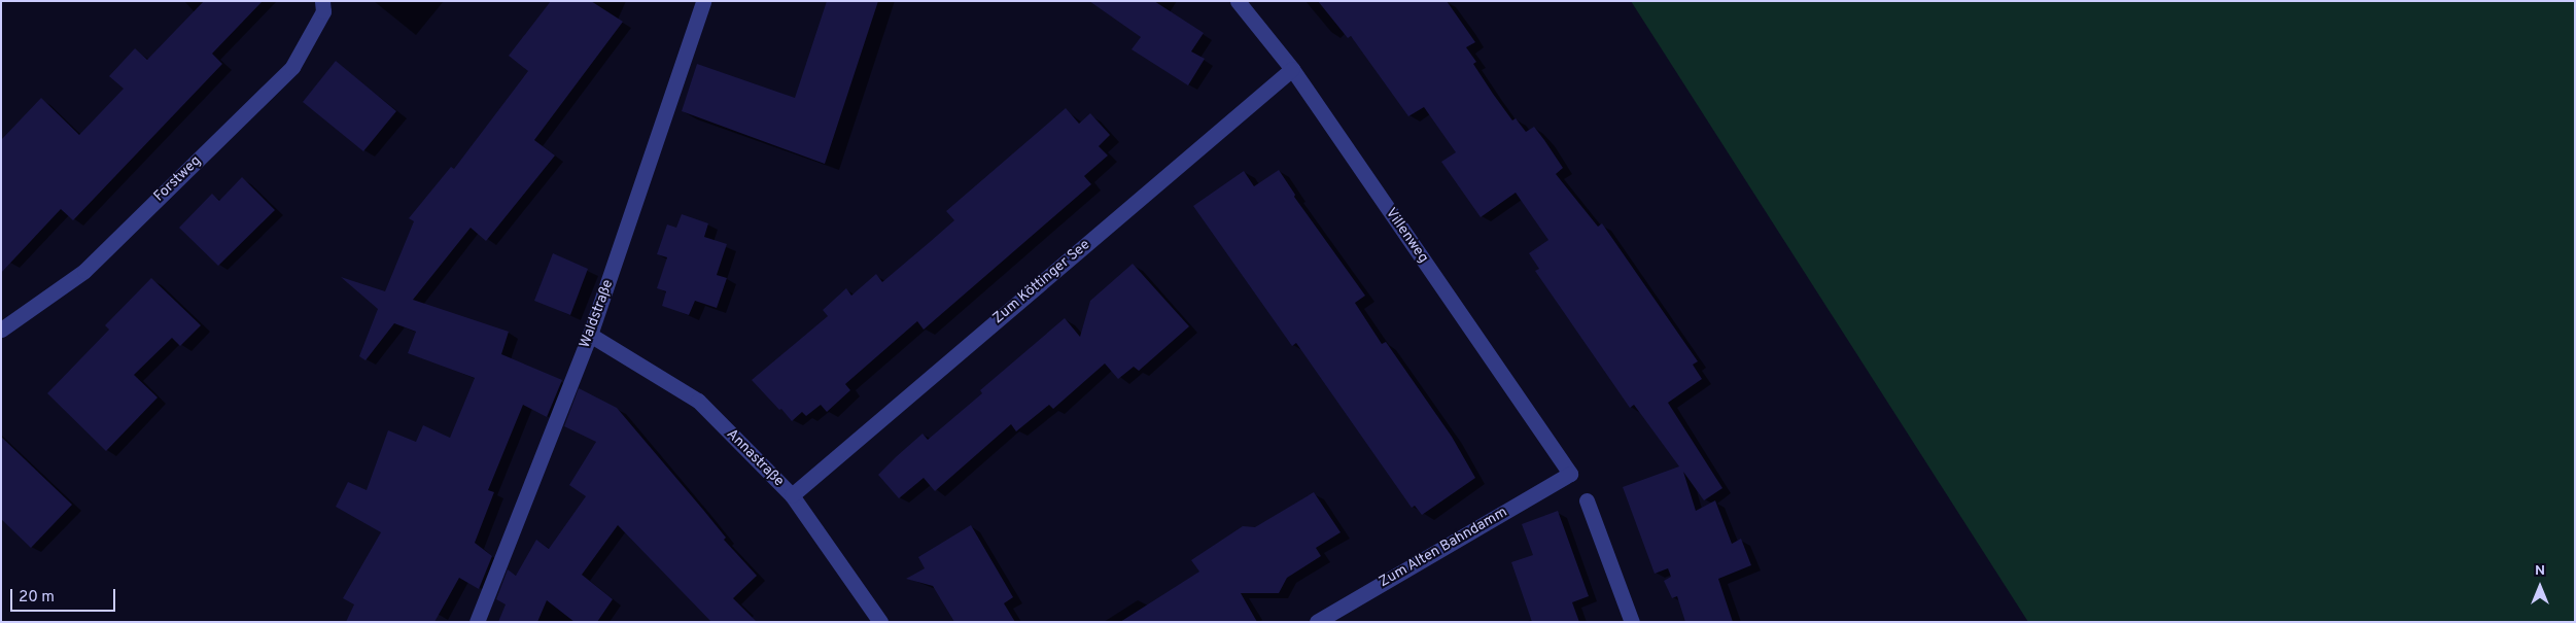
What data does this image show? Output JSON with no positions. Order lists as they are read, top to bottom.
{
  "streets": {
    "street": [
      "Forstweg",
      "Villenweg",
      "Zum Köttinger See",
      "Waldstraße",
      "Annastraße",
      "Zum Alten Bahndamm"
    ]
  },
  "crossings": [
    ["Villenweg", "Zum Köttinger See"],
    ["Villenweg", "Zum Alten Bahndamm"],
    ["Zum Köttinger See", "Annastraße"],
    ["Waldstraße", "Annastraße"]
  ],
  "scale_bar": "20 m",
  "north": "top"
}
